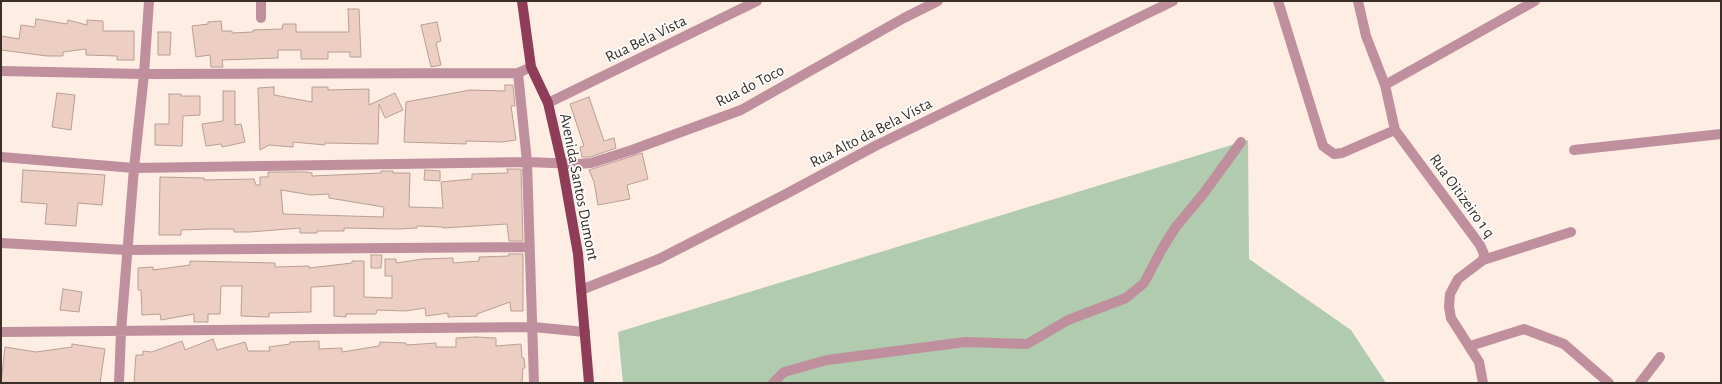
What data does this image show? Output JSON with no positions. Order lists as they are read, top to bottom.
{
  "streets": {
    "main road": ["Avenida Santos Dumont"],
    "street": [
      "Rua Bela Vista",
      "Rua do Toco",
      "Rua Alto da Bela Vista",
      "Rua Oitizeiro 1 q"
    ]
  },
  "crossings": [
    ["Rua Bela Vista", "Avenida Santos Dumont"],
    ["Rua do Toco", "Avenida Santos Dumont"],
    ["Rua Alto da Bela Vista", "Avenida Santos Dumont"]
  ]
}
